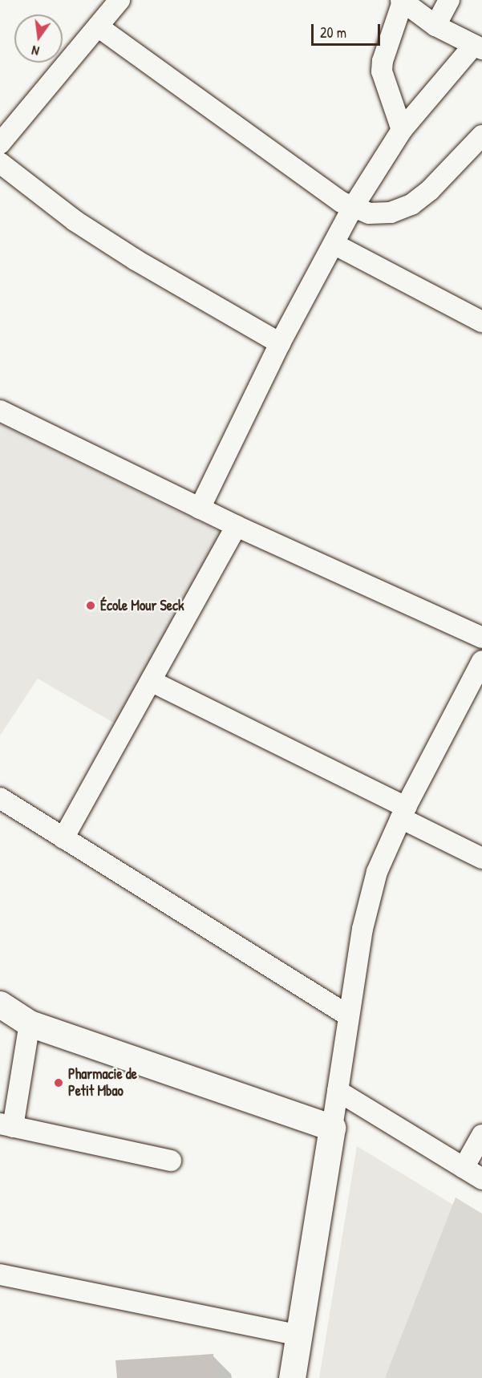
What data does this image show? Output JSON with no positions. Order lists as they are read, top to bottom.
{
  "places": ["École Mour Seck", "Pharmacie de Petit Mbao"],
  "scale_bar": "20 m",
  "north": "bottom"
}
